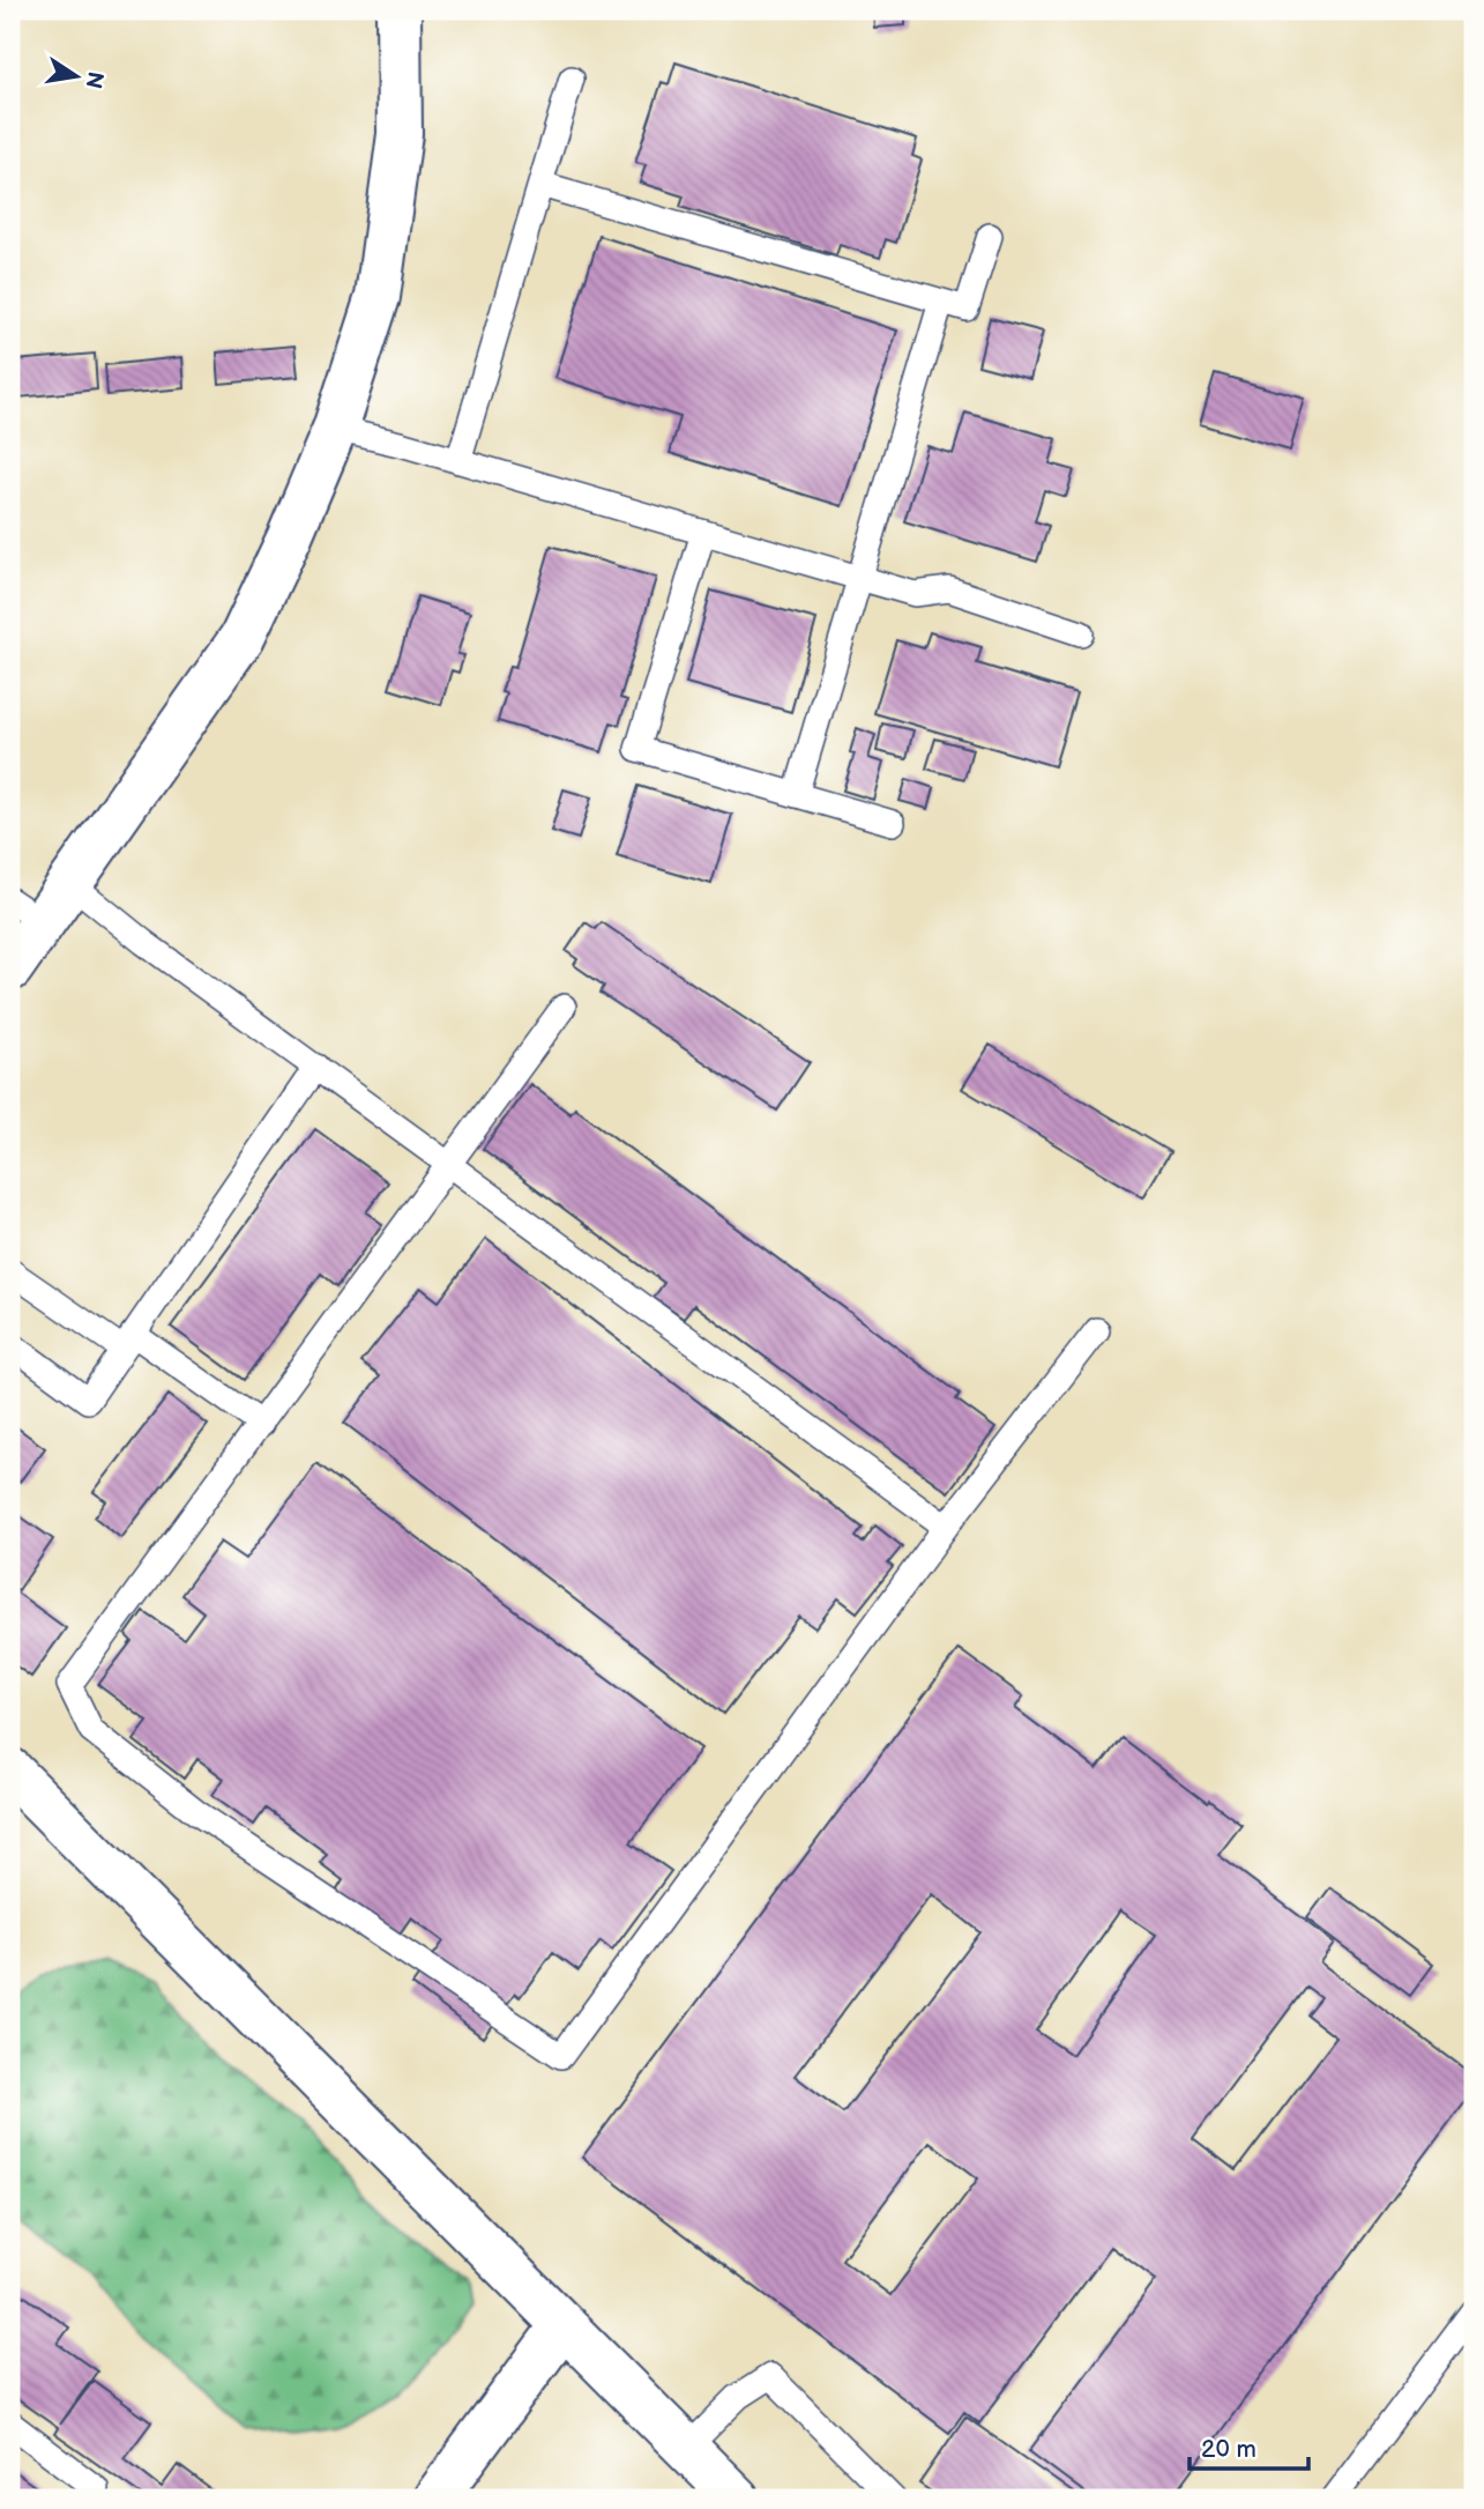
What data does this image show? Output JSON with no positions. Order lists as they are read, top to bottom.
{
  "scale_bar": "20 m",
  "north": "right"
}
